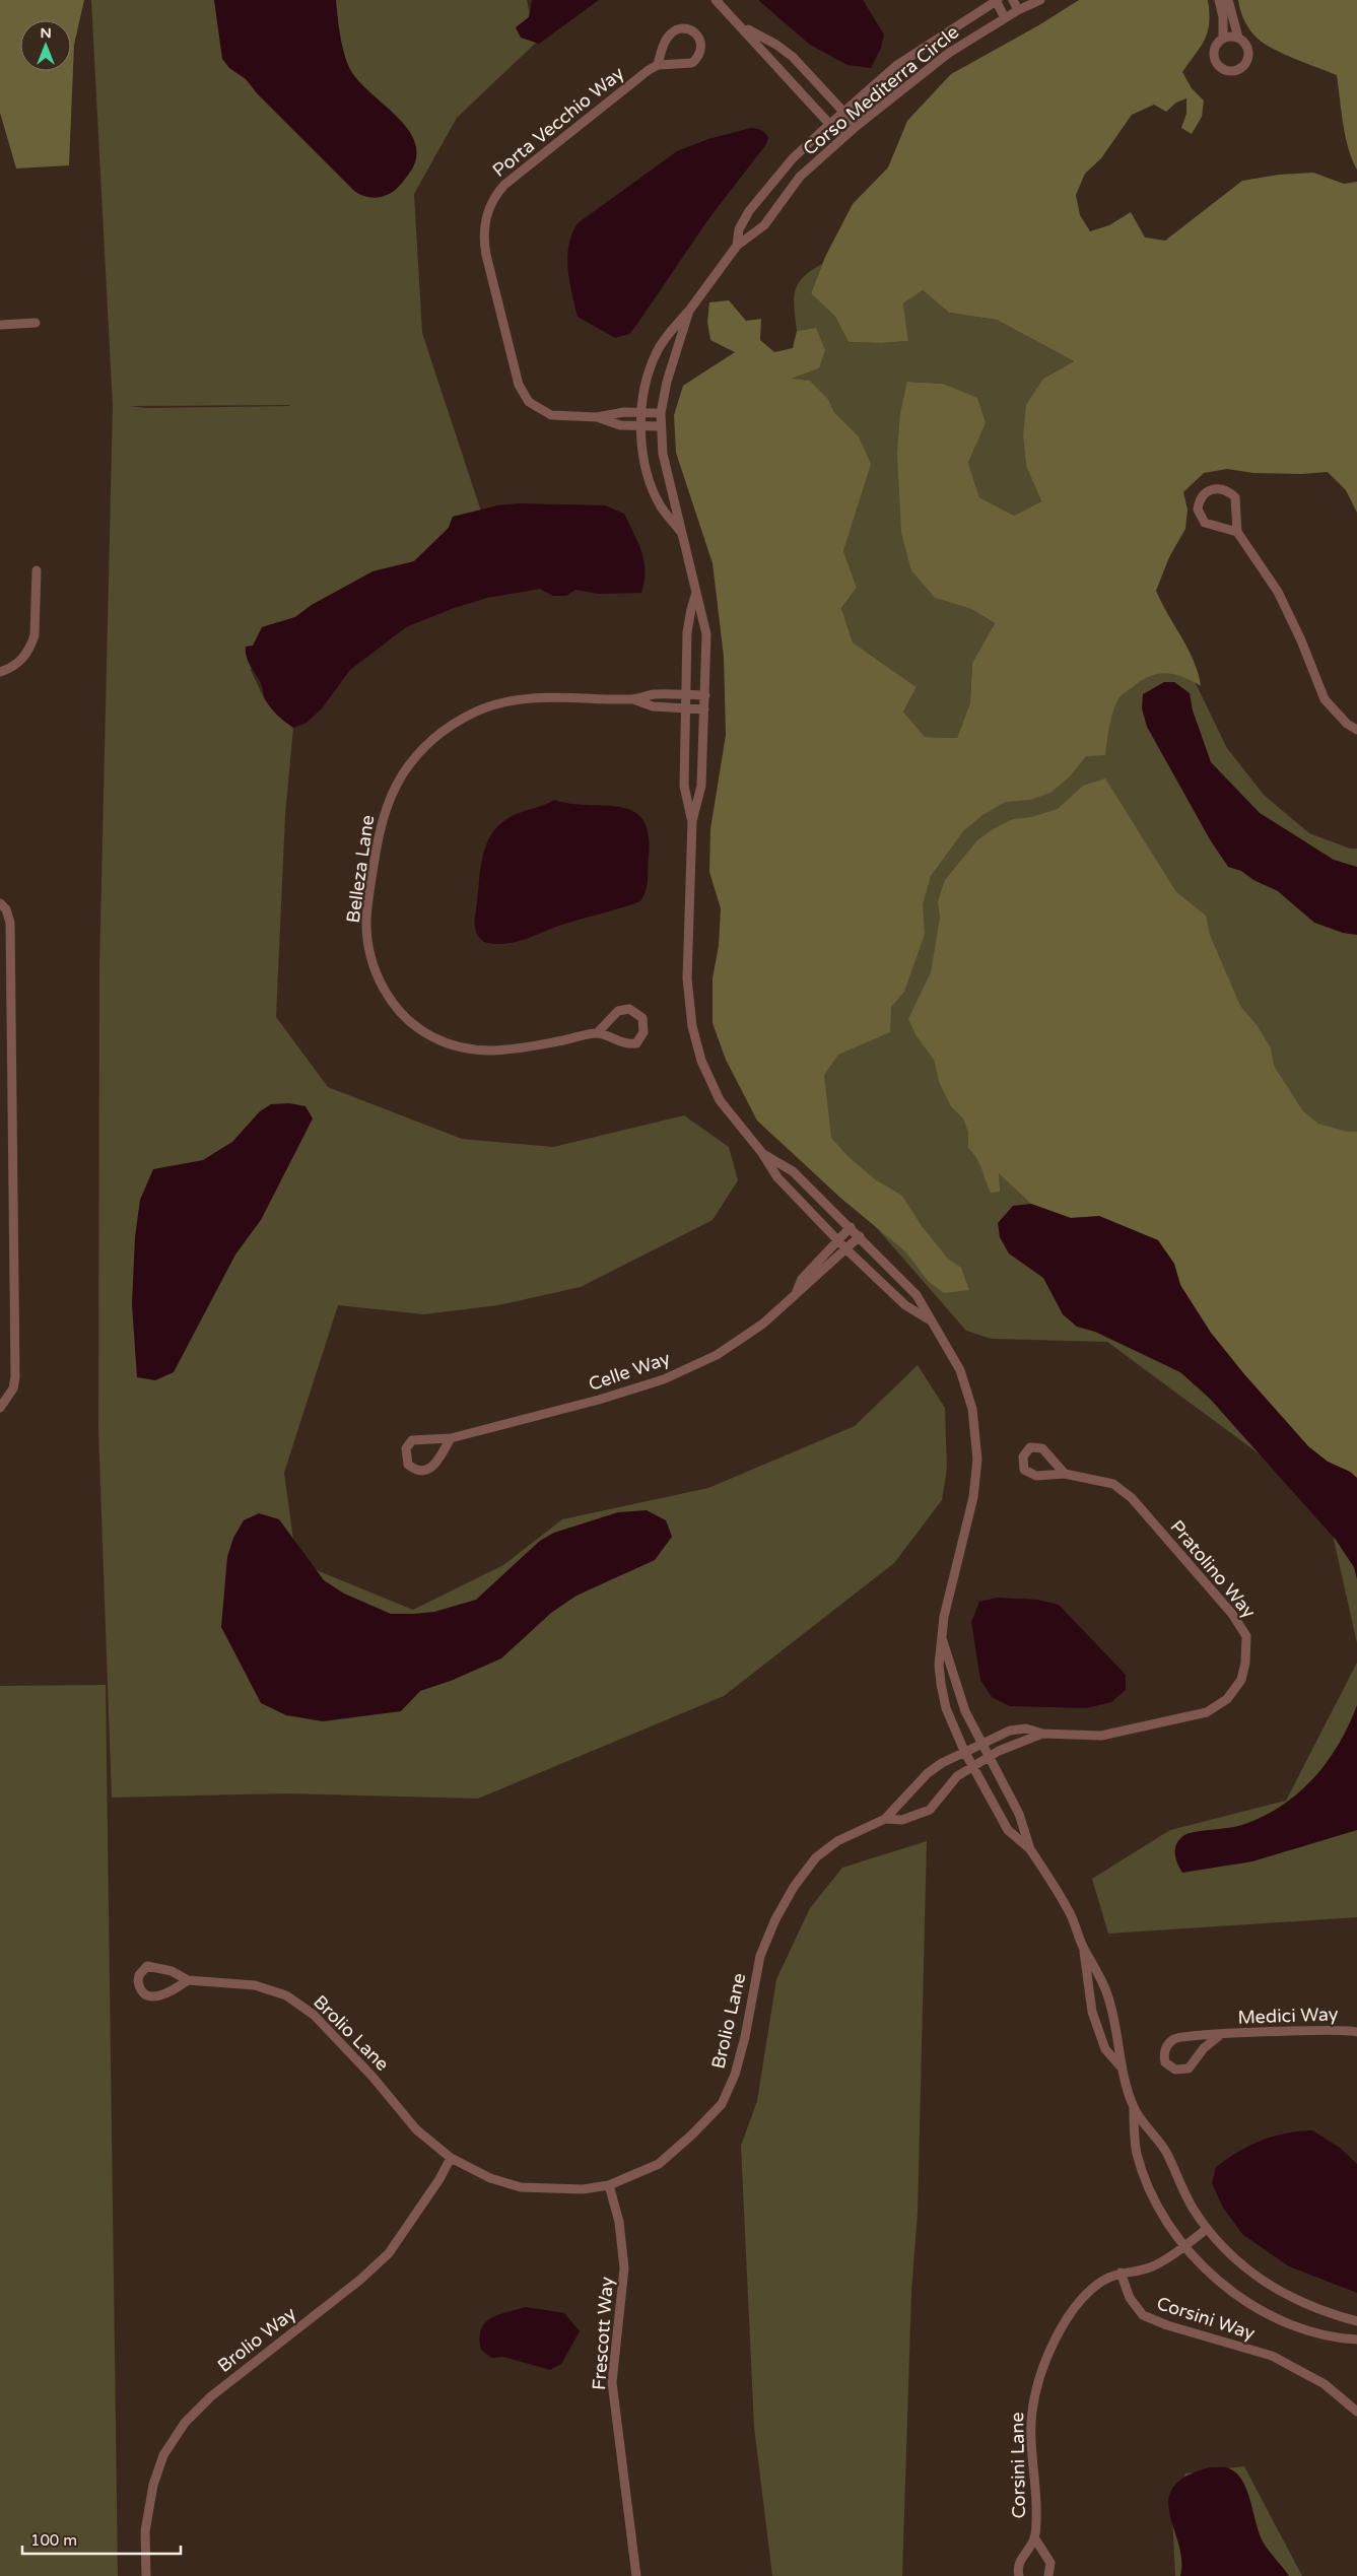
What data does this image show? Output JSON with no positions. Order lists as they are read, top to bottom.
{
  "streets": {
    "street": [
      "Corso Mediterra Circle",
      "Porta Vecchio Way",
      "Belleza Lane",
      "Celle Way",
      "Pratolino Way",
      "Medici Way",
      "Brolio Lane",
      "Corsini Way",
      "Frescott Way",
      "Brolio Way",
      "Corsini Lane"
    ]
  },
  "crossings": [
    ["Corso Mediterra Circle", "Porta Vecchio Way"],
    ["Corso Mediterra Circle", "Belleza Lane"],
    ["Corso Mediterra Circle", "Celle Way"],
    ["Corso Mediterra Circle", "Pratolino Way"],
    ["Corso Mediterra Circle", "Brolio Lane"],
    ["Pratolino Way", "Brolio Lane"],
    ["Brolio Lane", "Frescott Way"],
    ["Brolio Lane", "Brolio Way"],
    ["Corsini Way", "Corsini Lane"]
  ],
  "scale_bar": "100 m",
  "north": "top"
}
